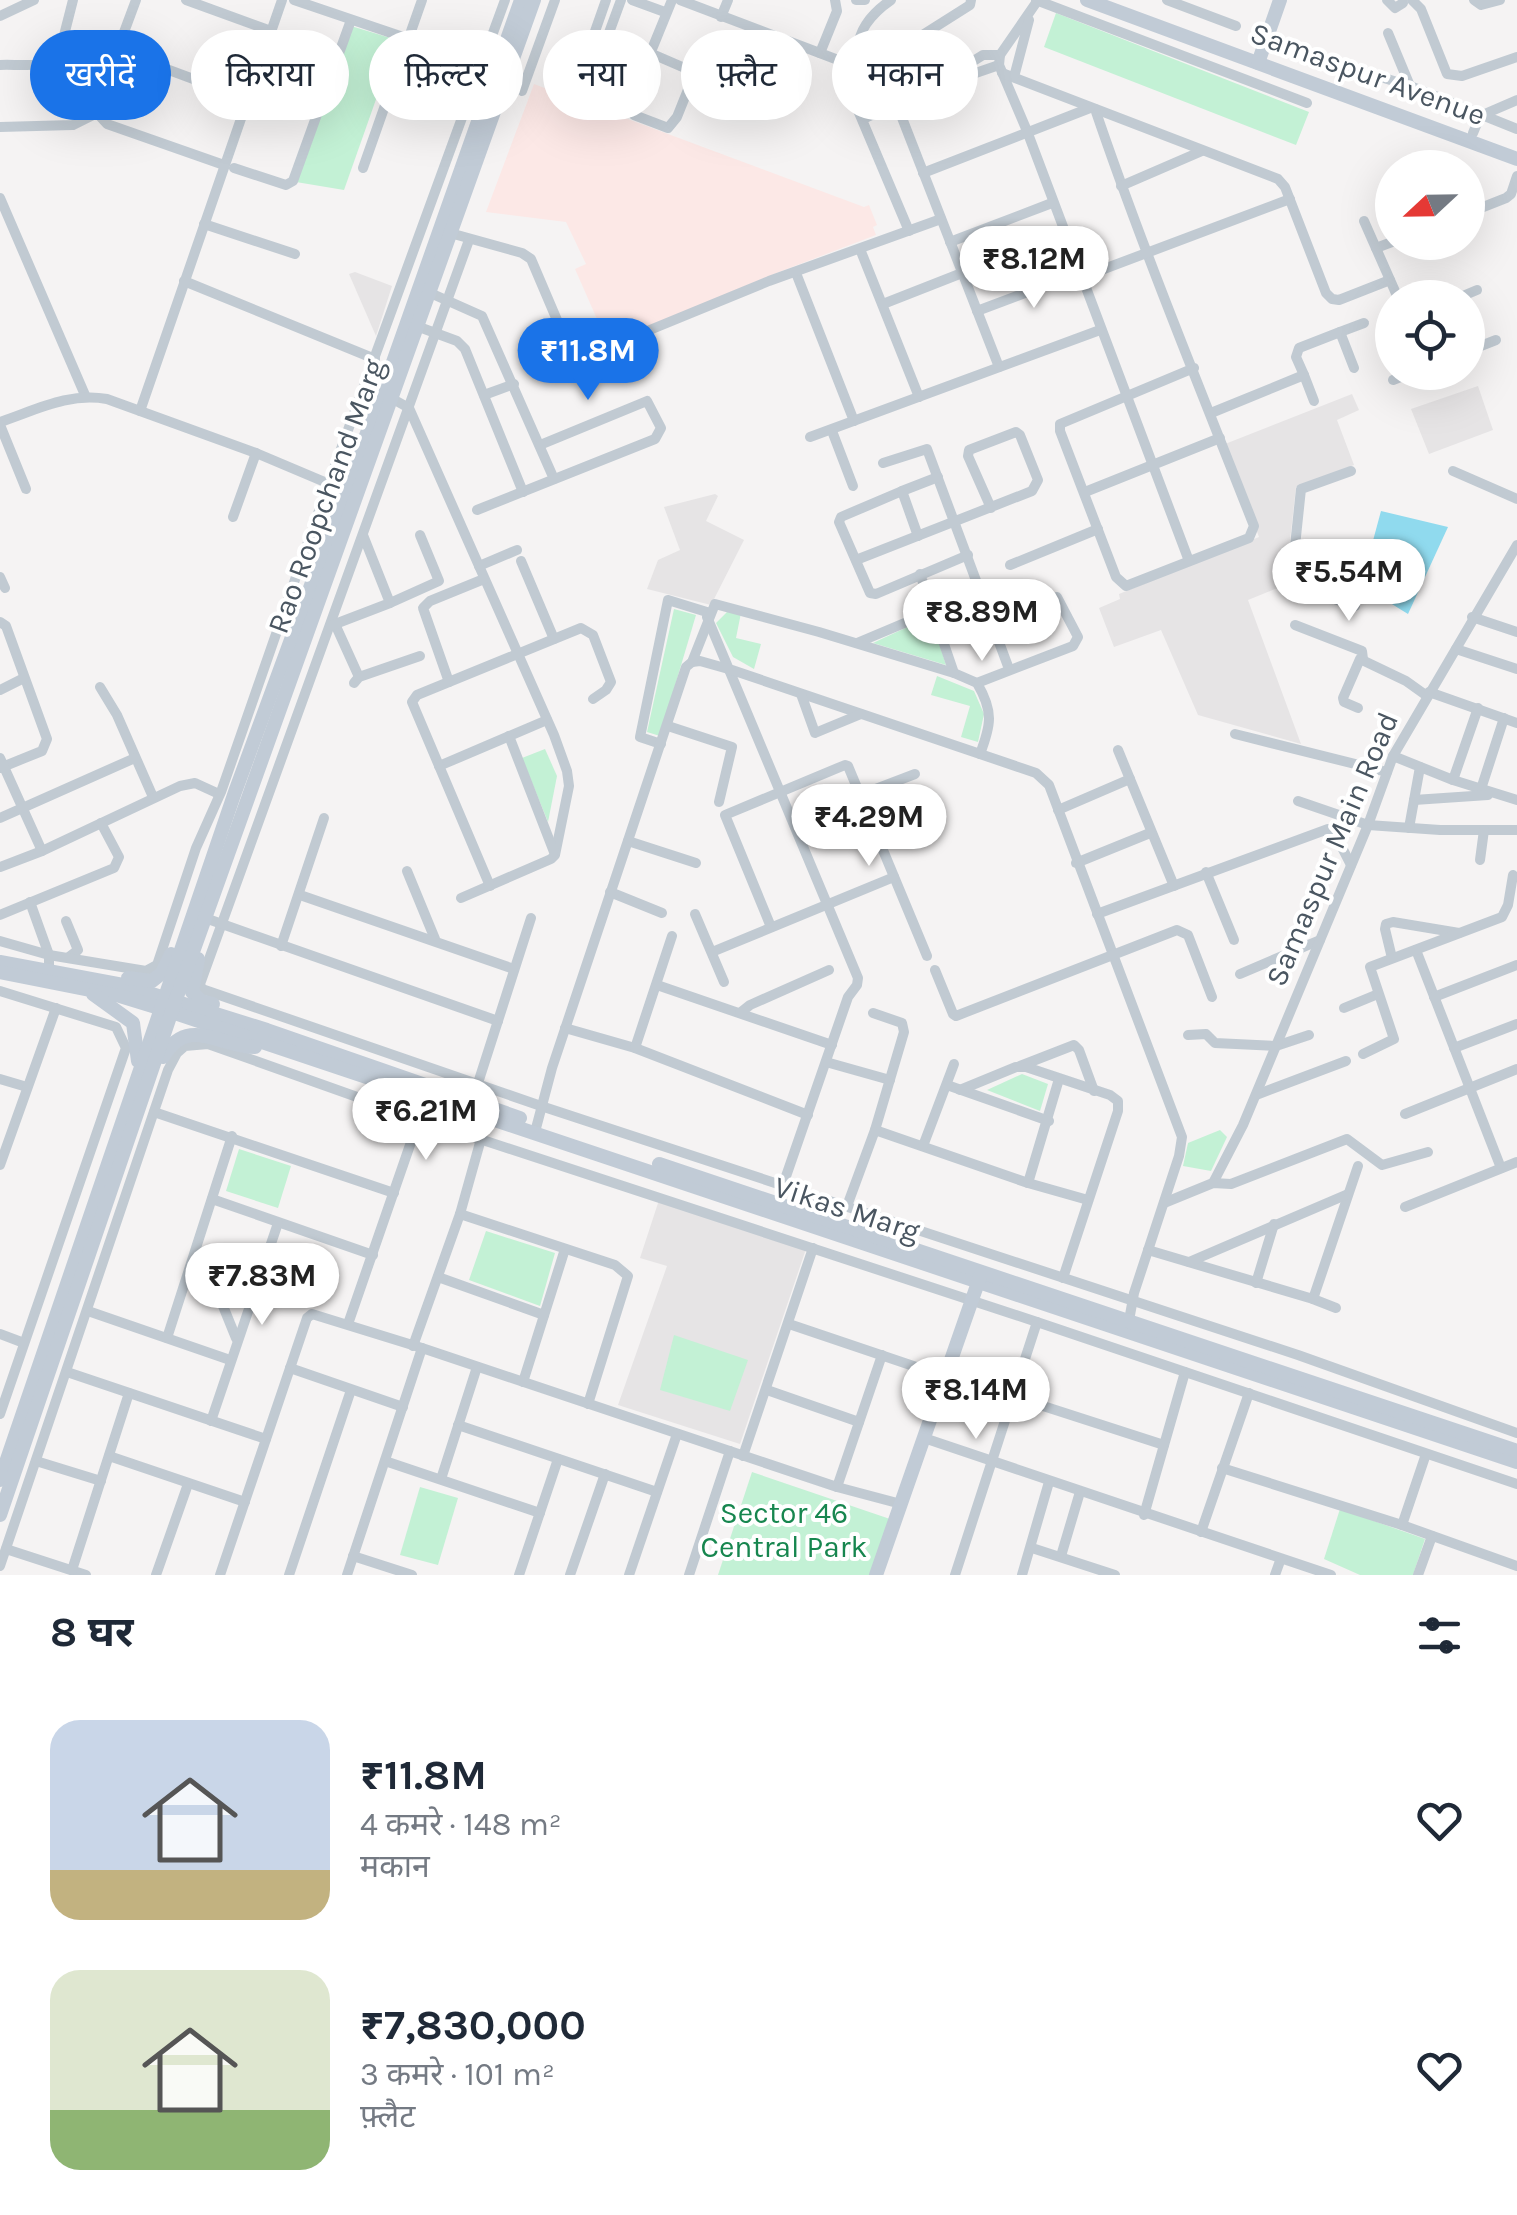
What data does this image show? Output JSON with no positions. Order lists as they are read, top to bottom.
{
  "streets": {
    "main road": ["Samaspur Avenue", "Rao Roopchand Marg", "Vikas Marg"],
    "street": ["Samaspur Main Road"]
  },
  "crossings": [
    ["Rao Roopchand Marg", "Vikas Marg"]
  ],
  "parks": ["Sector 46 Central Park"],
  "north": "left",
  "page": {
    "chip": [
      "खरीदें",
      "किराया",
      "फ़िल्टर",
      "नया",
      "फ़्लैट",
      "मकान"
    ],
    "price": [
      "₹8.12M",
      "₹11.8M",
      "₹5.54M",
      "₹8.89M",
      "₹4.29M",
      "₹6.21M",
      "₹7.83M",
      "₹8.14M"
    ],
    "heading": "8 घर",
    "list": [
      {
        "name": "₹11.8M",
        "note": "4 कमरे · 148 m² · मकान"
      },
      {
        "name": "₹7,830,000",
        "note": "3 कमरे · 101 m² · फ़्लैट"
      }
    ]
  }
}
